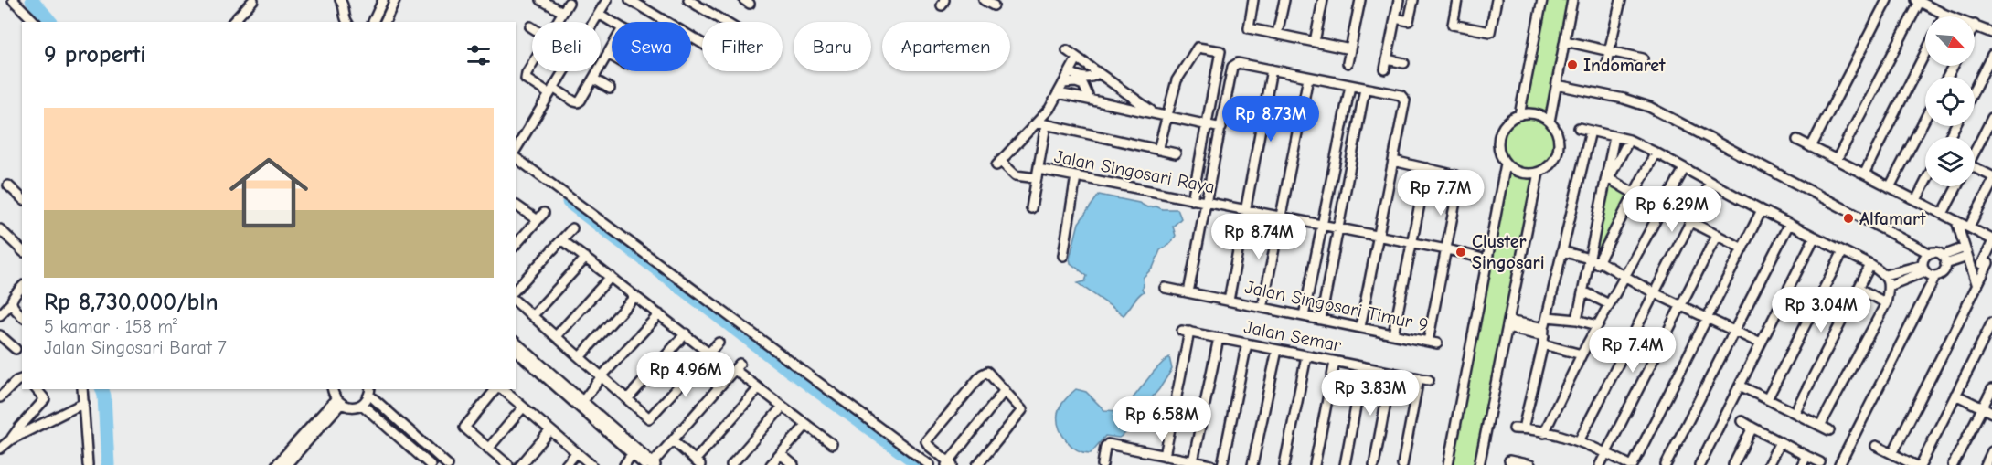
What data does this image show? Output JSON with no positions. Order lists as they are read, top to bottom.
{
  "streets": {
    "street": ["Jalan Singosari Raya", "Jalan Singosari Timur 9", "Jalan Semar"]
  },
  "crossings": [
    ["Jalan Singosari Raya", "Jalan Singosari Timur 9"]
  ],
  "places": ["Indomaret", "Alfamart", "Cluster Singosari"],
  "north": "bottom right",
  "page": {
    "chip": [
      "Beli",
      "Sewa",
      "Filter",
      "Baru",
      "Apartemen"
    ],
    "heading": "9 properti",
    "list": [
      {
        "name": "Rp 8,730,000/bln",
        "note": "5 kamar · 158 m² · Jalan Singosari Barat 7"
      }
    ],
    "price": [
      "Rp 8.73M",
      "Rp 7.7M",
      "Rp 6.29M",
      "Rp 8.74M",
      "Rp 3.04M",
      "Rp 7.4M",
      "Rp 4.96M",
      "Rp 3.83M",
      "Rp 6.58M"
    ]
  }
}
